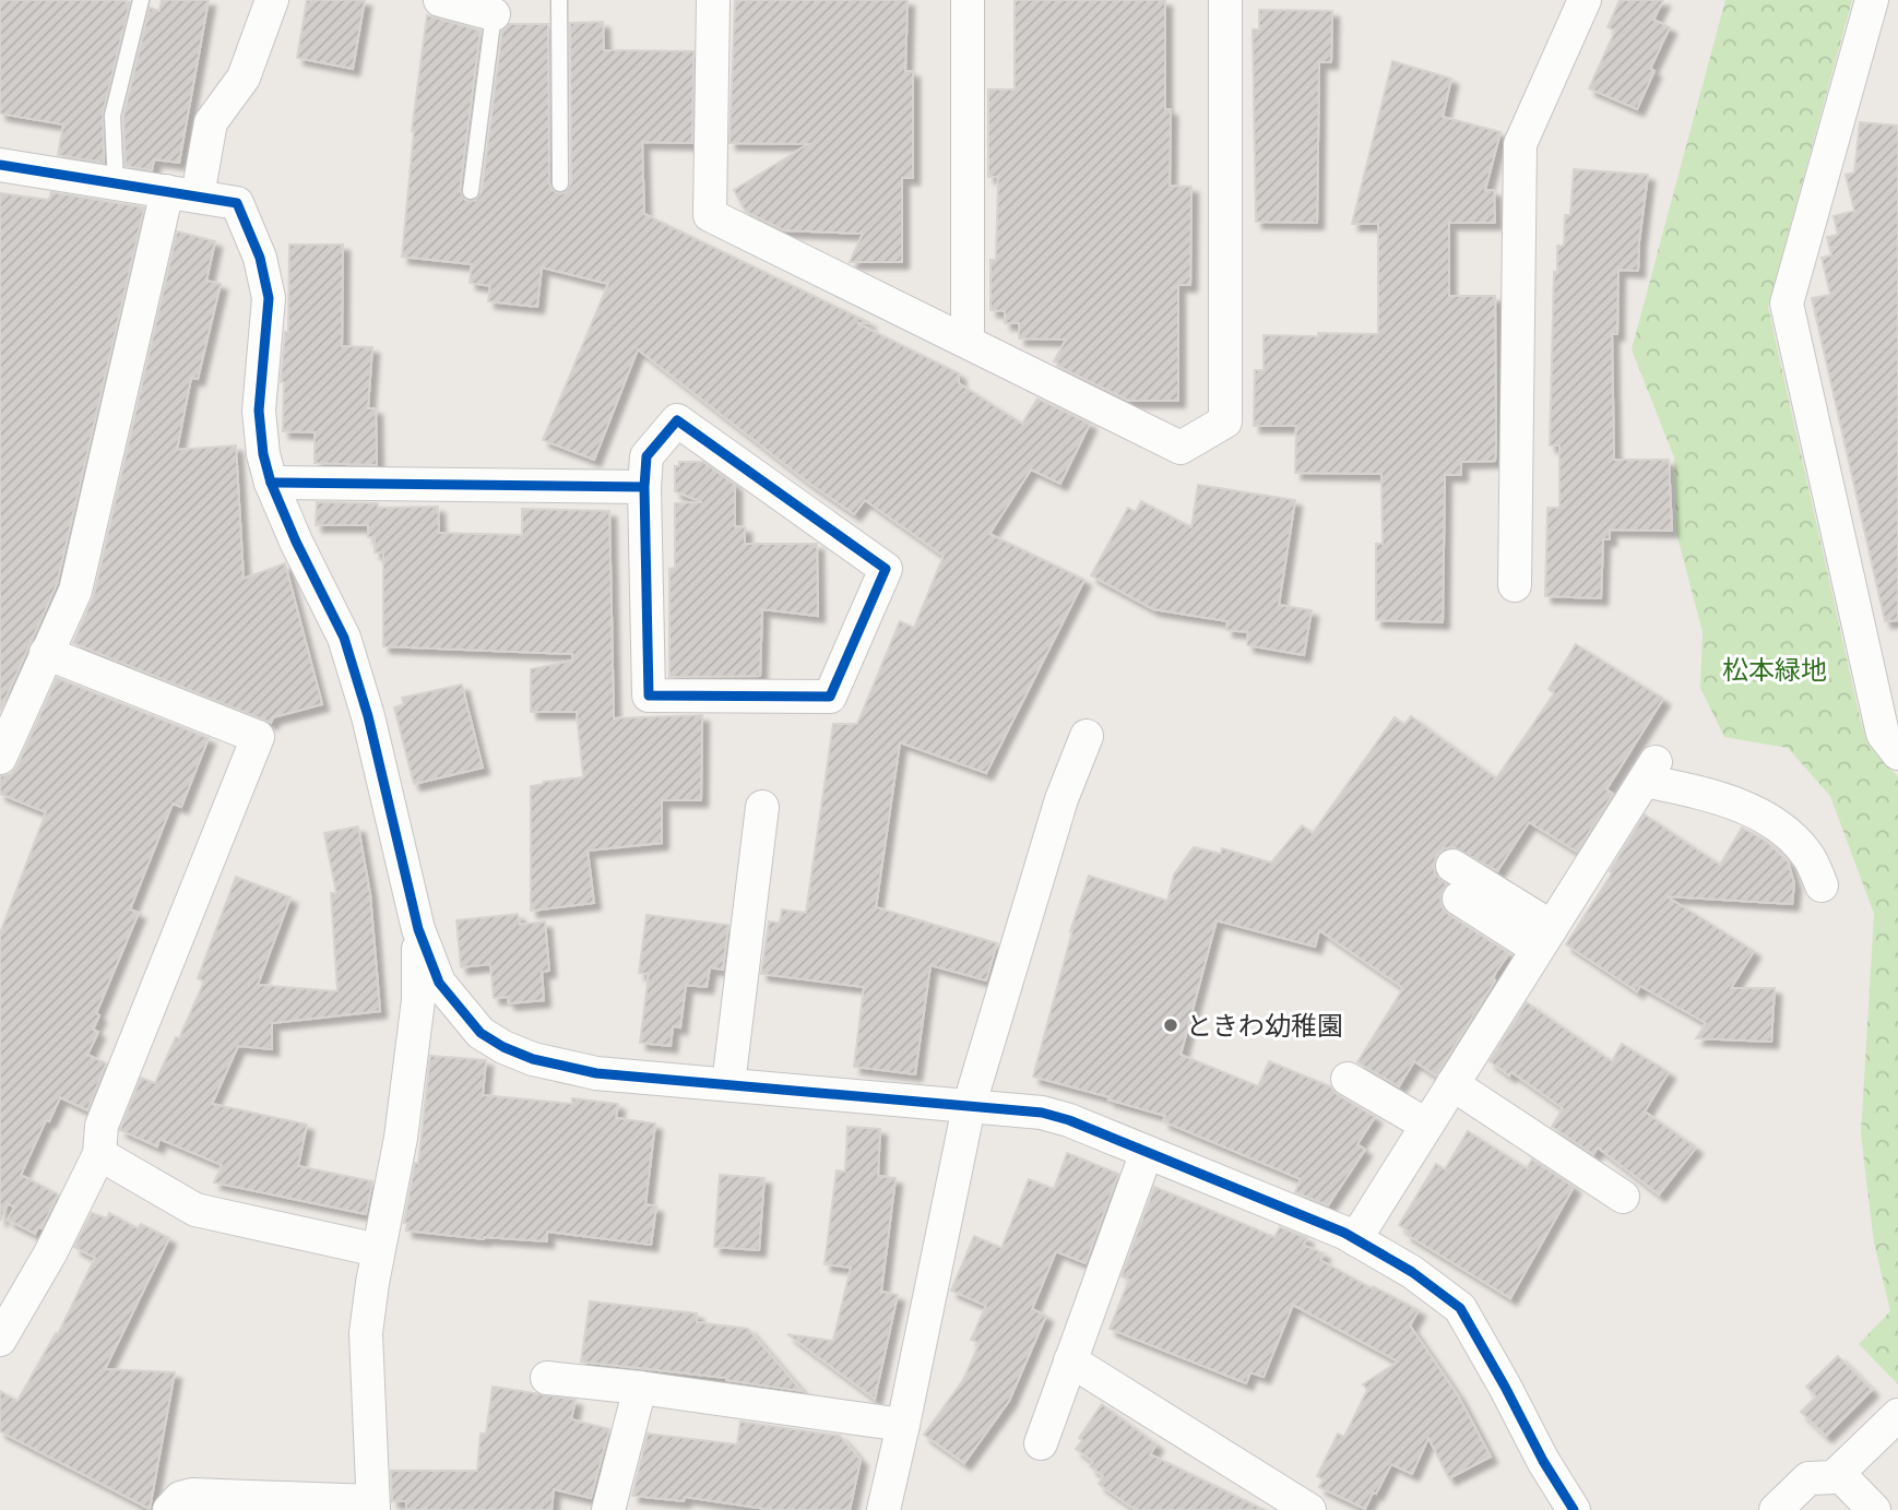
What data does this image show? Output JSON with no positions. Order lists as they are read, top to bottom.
{
  "parks": ["松本緑地"],
  "places": ["ときわ幼稚園"]
}
